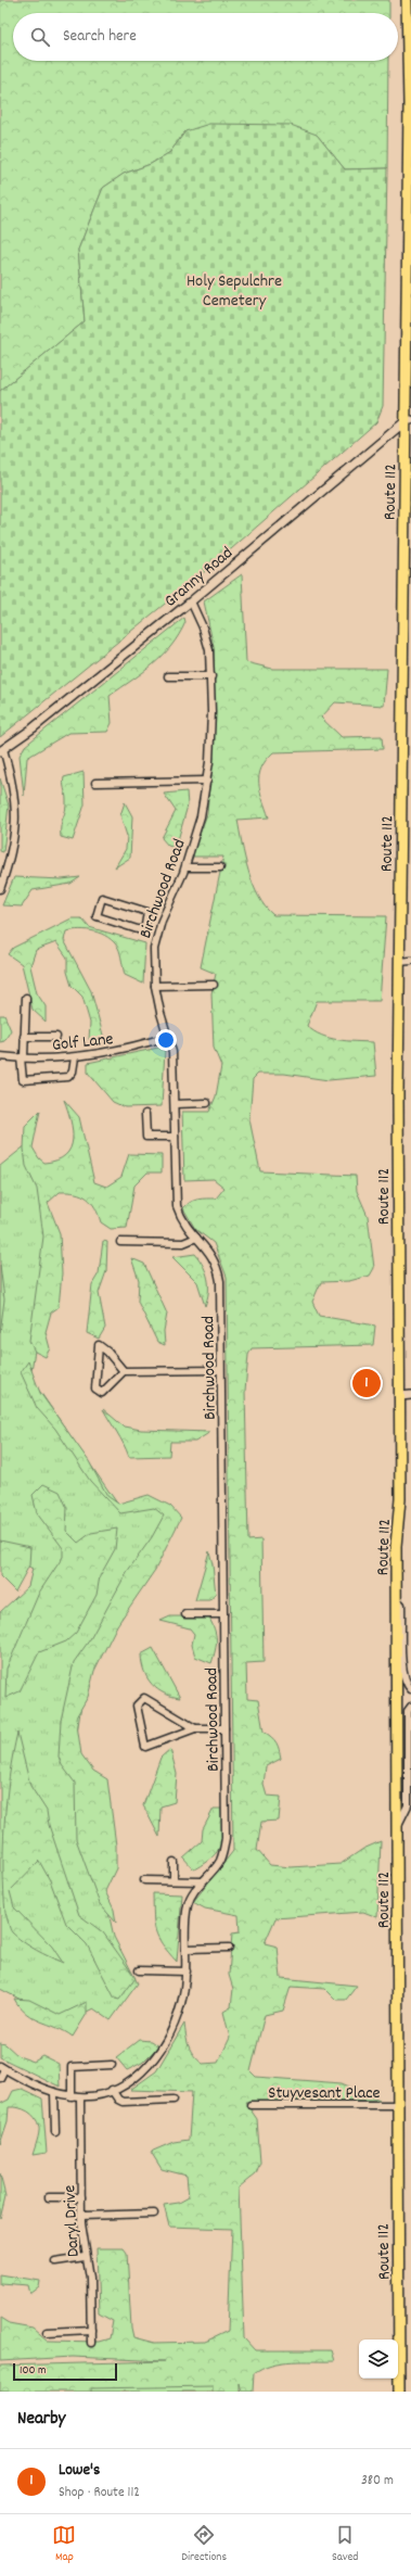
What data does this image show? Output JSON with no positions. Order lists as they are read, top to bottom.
{
  "streets": {
    "main road": ["Route 112"],
    "street": [
      "Granny Road",
      "Birchwood Road",
      "Golf Lane",
      "Stuyvesant Place",
      "Daryl Drive"
    ]
  },
  "crossings": [
    ["Route 112", "Granny Road"],
    ["Route 112", "Stuyvesant Place"],
    ["Granny Road", "Birchwood Road"],
    ["Birchwood Road", "Golf Lane"],
    ["Birchwood Road", "Daryl Drive"]
  ],
  "parks": ["Holy Sepulchre Cemetery"],
  "scale_bar": "100 m",
  "page": {
    "search": "Search here",
    "pins": "1",
    "scale": "100 m",
    "heading": "Nearby",
    "list": [
      {
        "mark": "1",
        "name": "Lowe's",
        "note": "Shop · Route 112",
        "value": "380 m"
      }
    ],
    "nav": ["Map", "Directions", "Saved"]
  }
}
